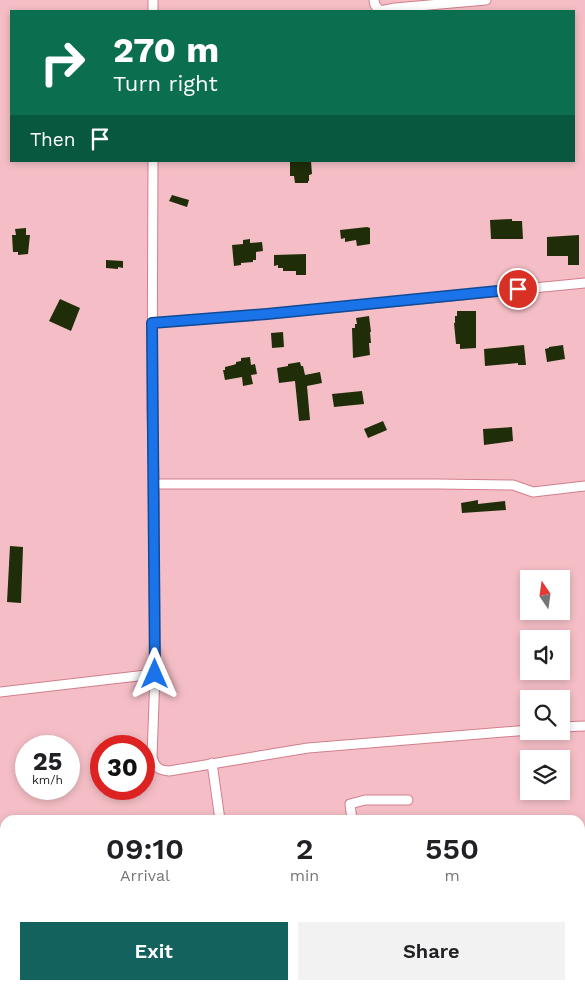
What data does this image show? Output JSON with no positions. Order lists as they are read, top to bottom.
{
  "north": "top",
  "page": {
    "turn": ["270 m", "Turn right"],
    "then": "Then",
    "speed": "25 km/h",
    "limit": "30",
    "eta": [
      "09:10",
      "Arrival",
      "2",
      "min",
      "550",
      "m"
    ],
    "buttons": ["Exit", "Share"]
  }
}
